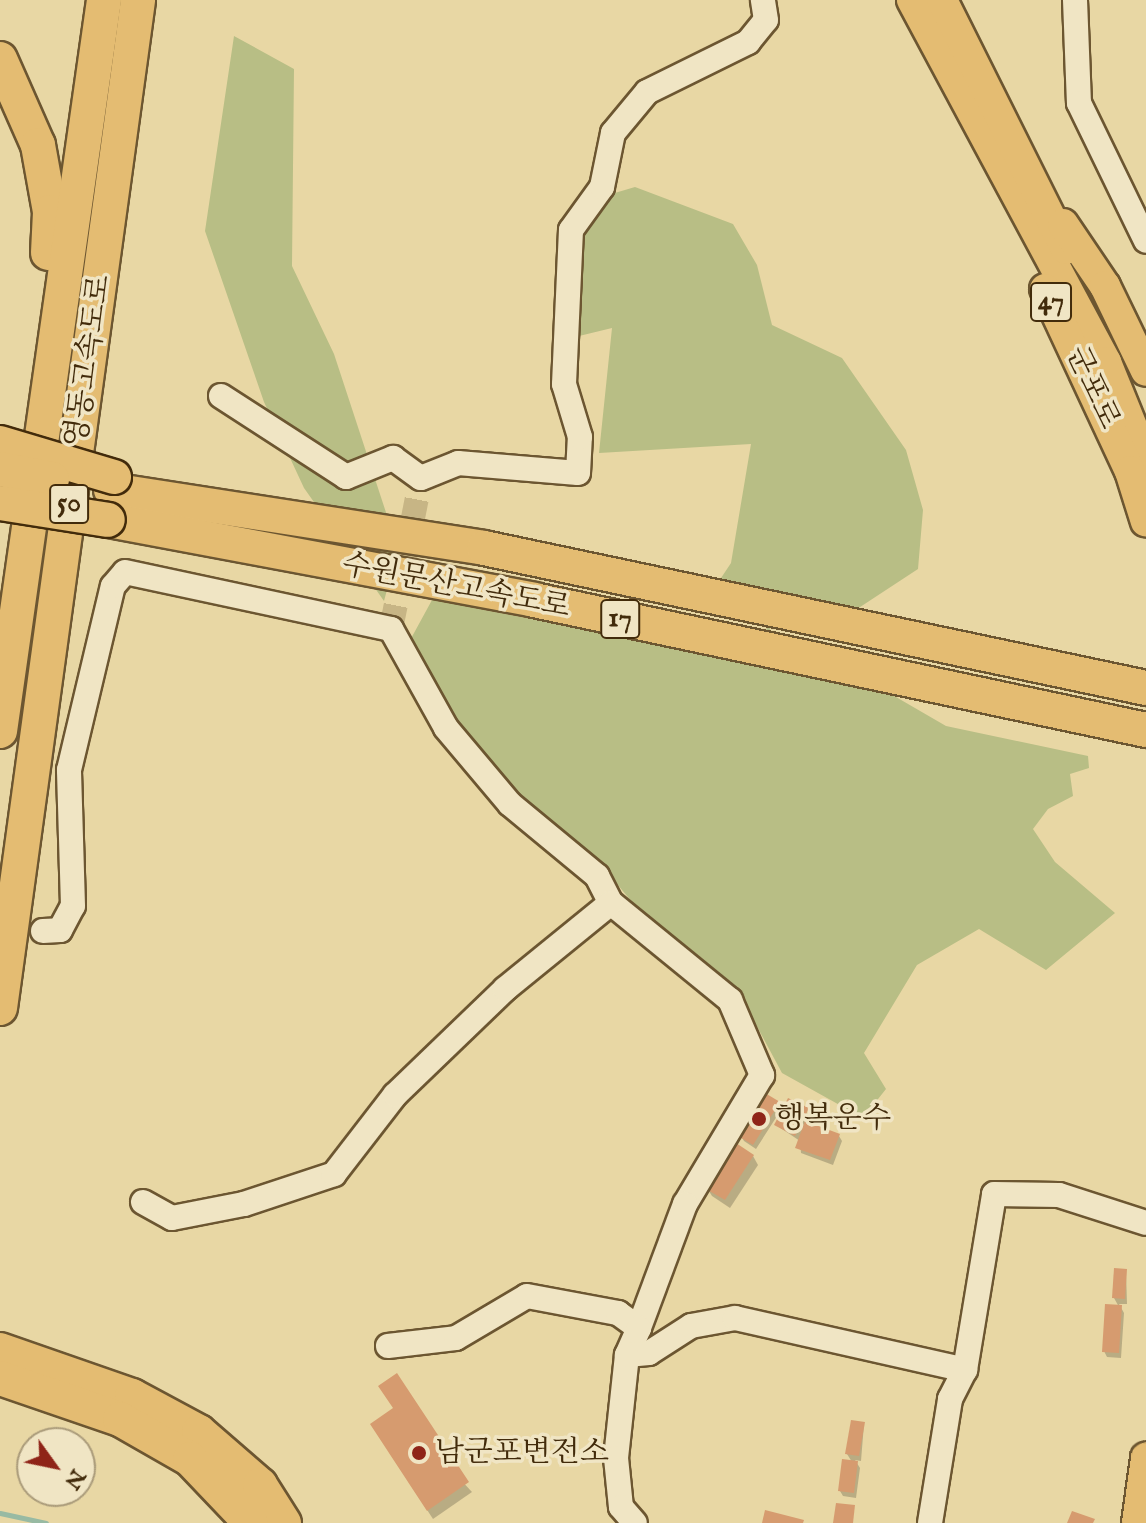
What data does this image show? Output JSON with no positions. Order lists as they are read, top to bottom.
{
  "streets": {
    "highway": [
      "영동고속도로",
      "50",
      "수원문산고속도로",
      "17"
    ],
    "main road": ["47", "군포로"]
  },
  "places": ["행복운수", "남군포변전소"],
  "north": "bottom right"
}
